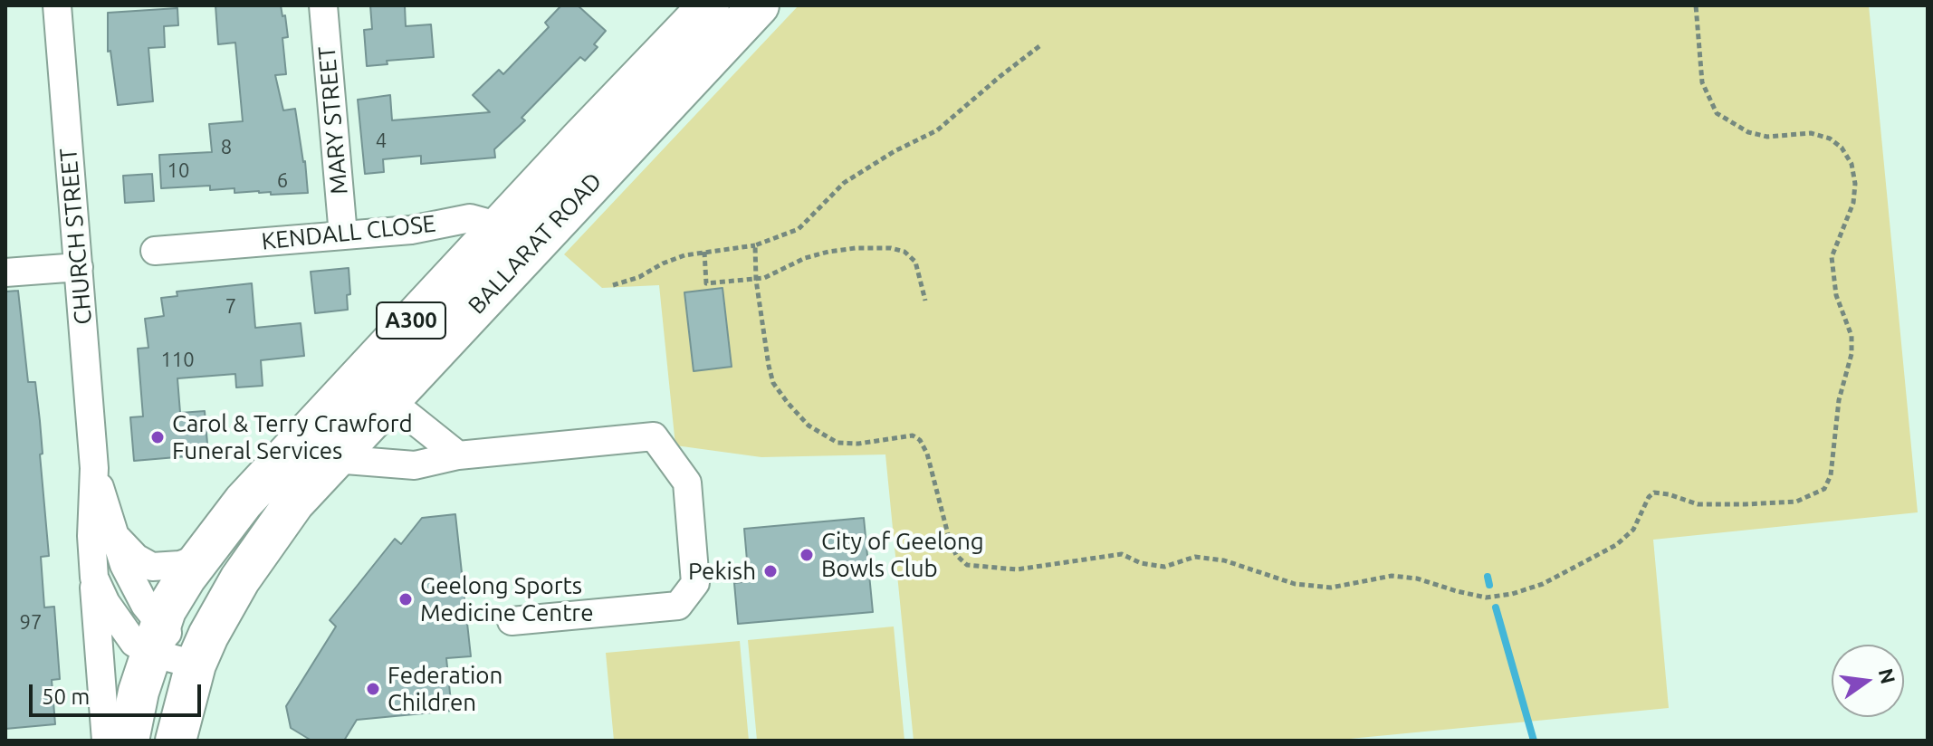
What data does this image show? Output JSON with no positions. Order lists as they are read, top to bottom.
{
  "streets": {
    "highway": ["BALLARAT ROAD", "A300"],
    "street": ["MARY STREET", "KENDALL CLOSE", "CHURCH STREET"]
  },
  "crossings": [
    ["MARY STREET", "KENDALL CLOSE"],
    ["KENDALL CLOSE", "BALLARAT ROAD"],
    ["CHURCH STREET", "BALLARAT ROAD"],
    ["CHURCH STREET", "A300"],
    ["BALLARAT ROAD", "A300"]
  ],
  "places": [
    "Carol & Terry Crawford Funeral Services",
    "City of Geelong Bowls Club",
    "Pekish",
    "Geelong Sports Medicine Centre",
    "Federation Children"
  ],
  "house_numbers": [
    "4",
    "8",
    "10",
    "6",
    "7",
    "110",
    "97"
  ],
  "scale_bar": "50 m",
  "north": "right"
}
